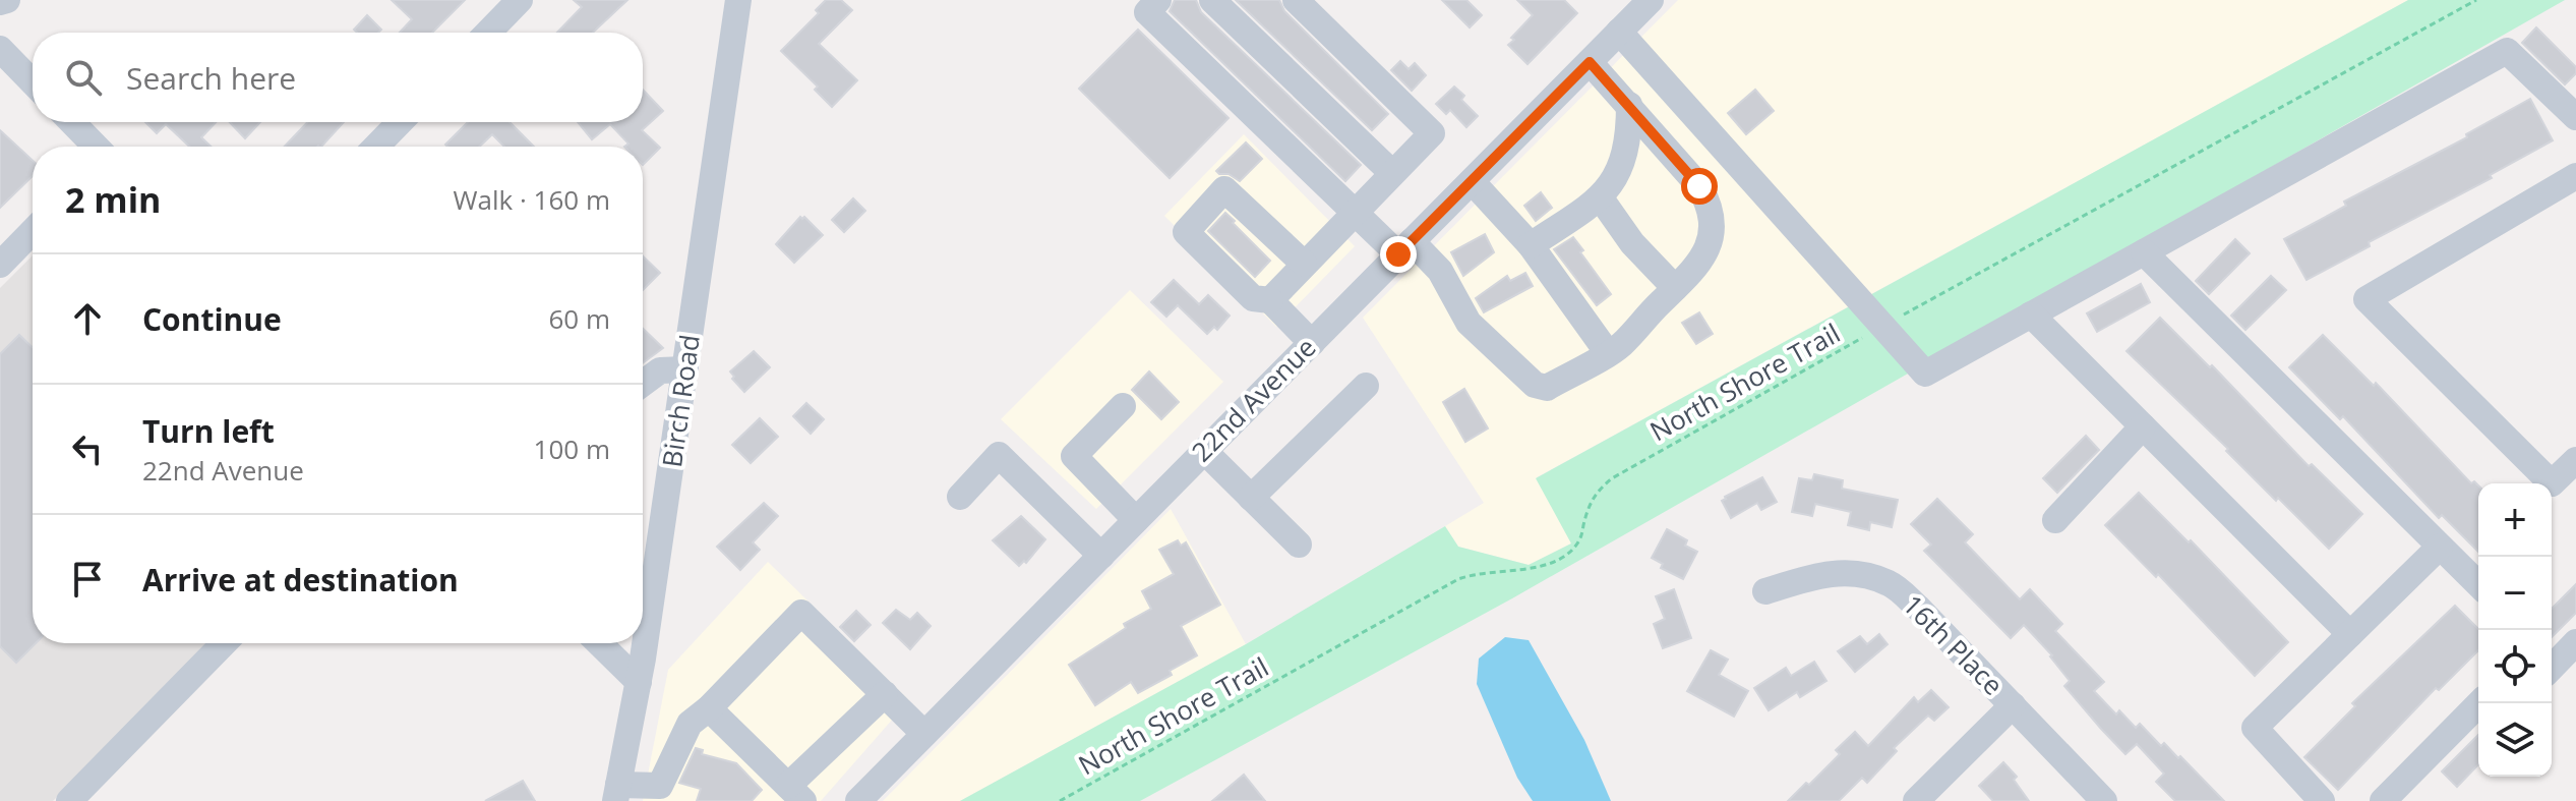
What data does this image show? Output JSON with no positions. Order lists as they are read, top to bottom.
{
  "streets": {
    "street": ["22nd Avenue", "Birch Road", "16th Place"],
    "path": ["North Shore Trail"]
  },
  "page": {
    "search": "Search here",
    "heading": ["2 min", "Walk · 160 m"],
    "list": [
      ["Continue", "60 m"],
      ["Turn left", "22nd Avenue", "100 m"],
      "Arrive at destination"
    ],
    "map_buttons": ["+", "−"]
  }
}
